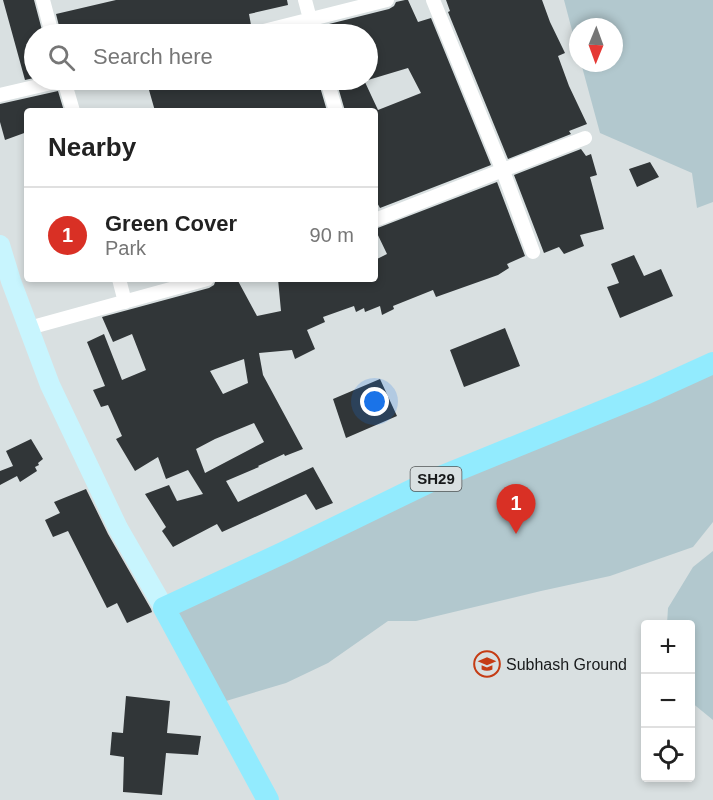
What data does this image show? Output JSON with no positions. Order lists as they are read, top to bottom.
{
  "streets": {
    "main road": ["SH29"]
  },
  "places": {
    "school or university": ["Subhash Ground"]
  },
  "north": "bottom",
  "page": {
    "search": "Search here",
    "heading": "Nearby",
    "list": [
      {
        "mark": "1",
        "name": "Green Cover",
        "note": "Park",
        "value": "90 m"
      }
    ],
    "pins": "1",
    "map_buttons": ["+", "−"]
  }
}
